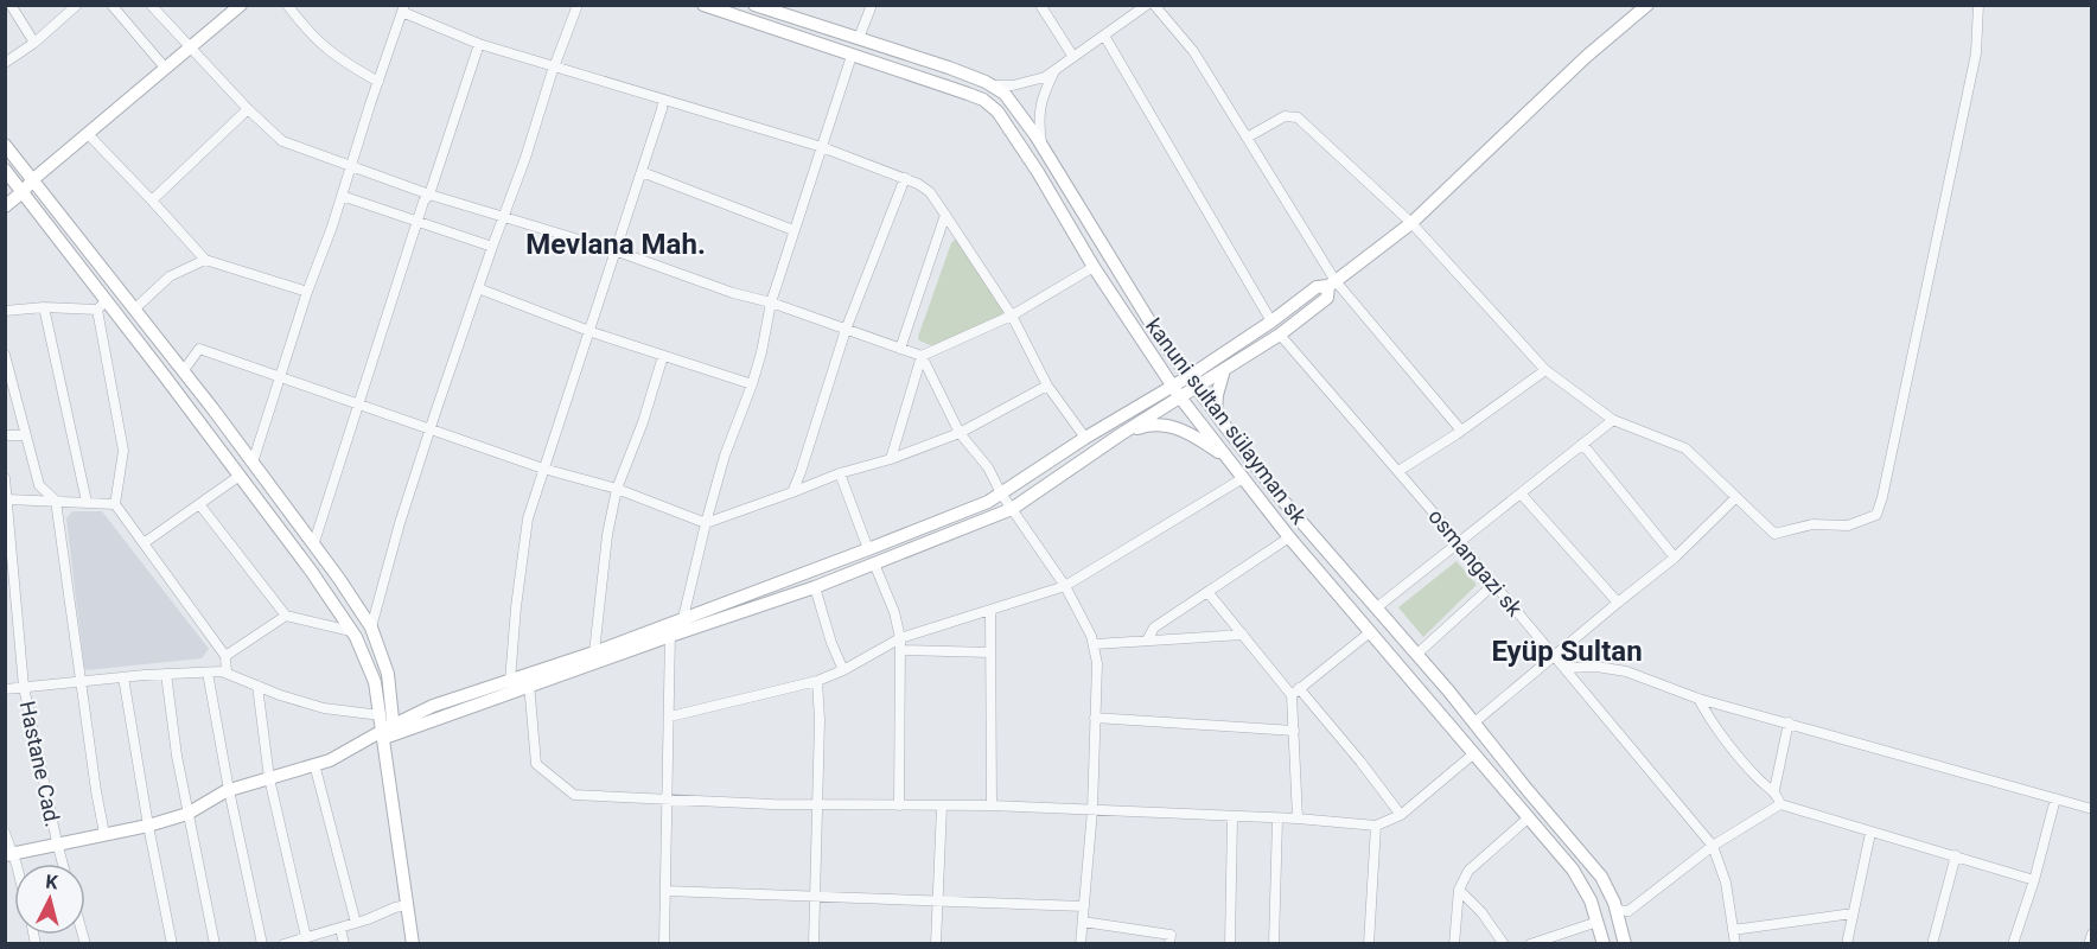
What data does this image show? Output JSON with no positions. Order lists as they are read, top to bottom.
{
  "streets": {
    "street": ["kanuni sultan sülayman sk", "osmangazi sk", "Hastane Cad."]
  },
  "districts": ["Mevlana Mah.", "Eyüp Sultan"],
  "north": "top"
}
